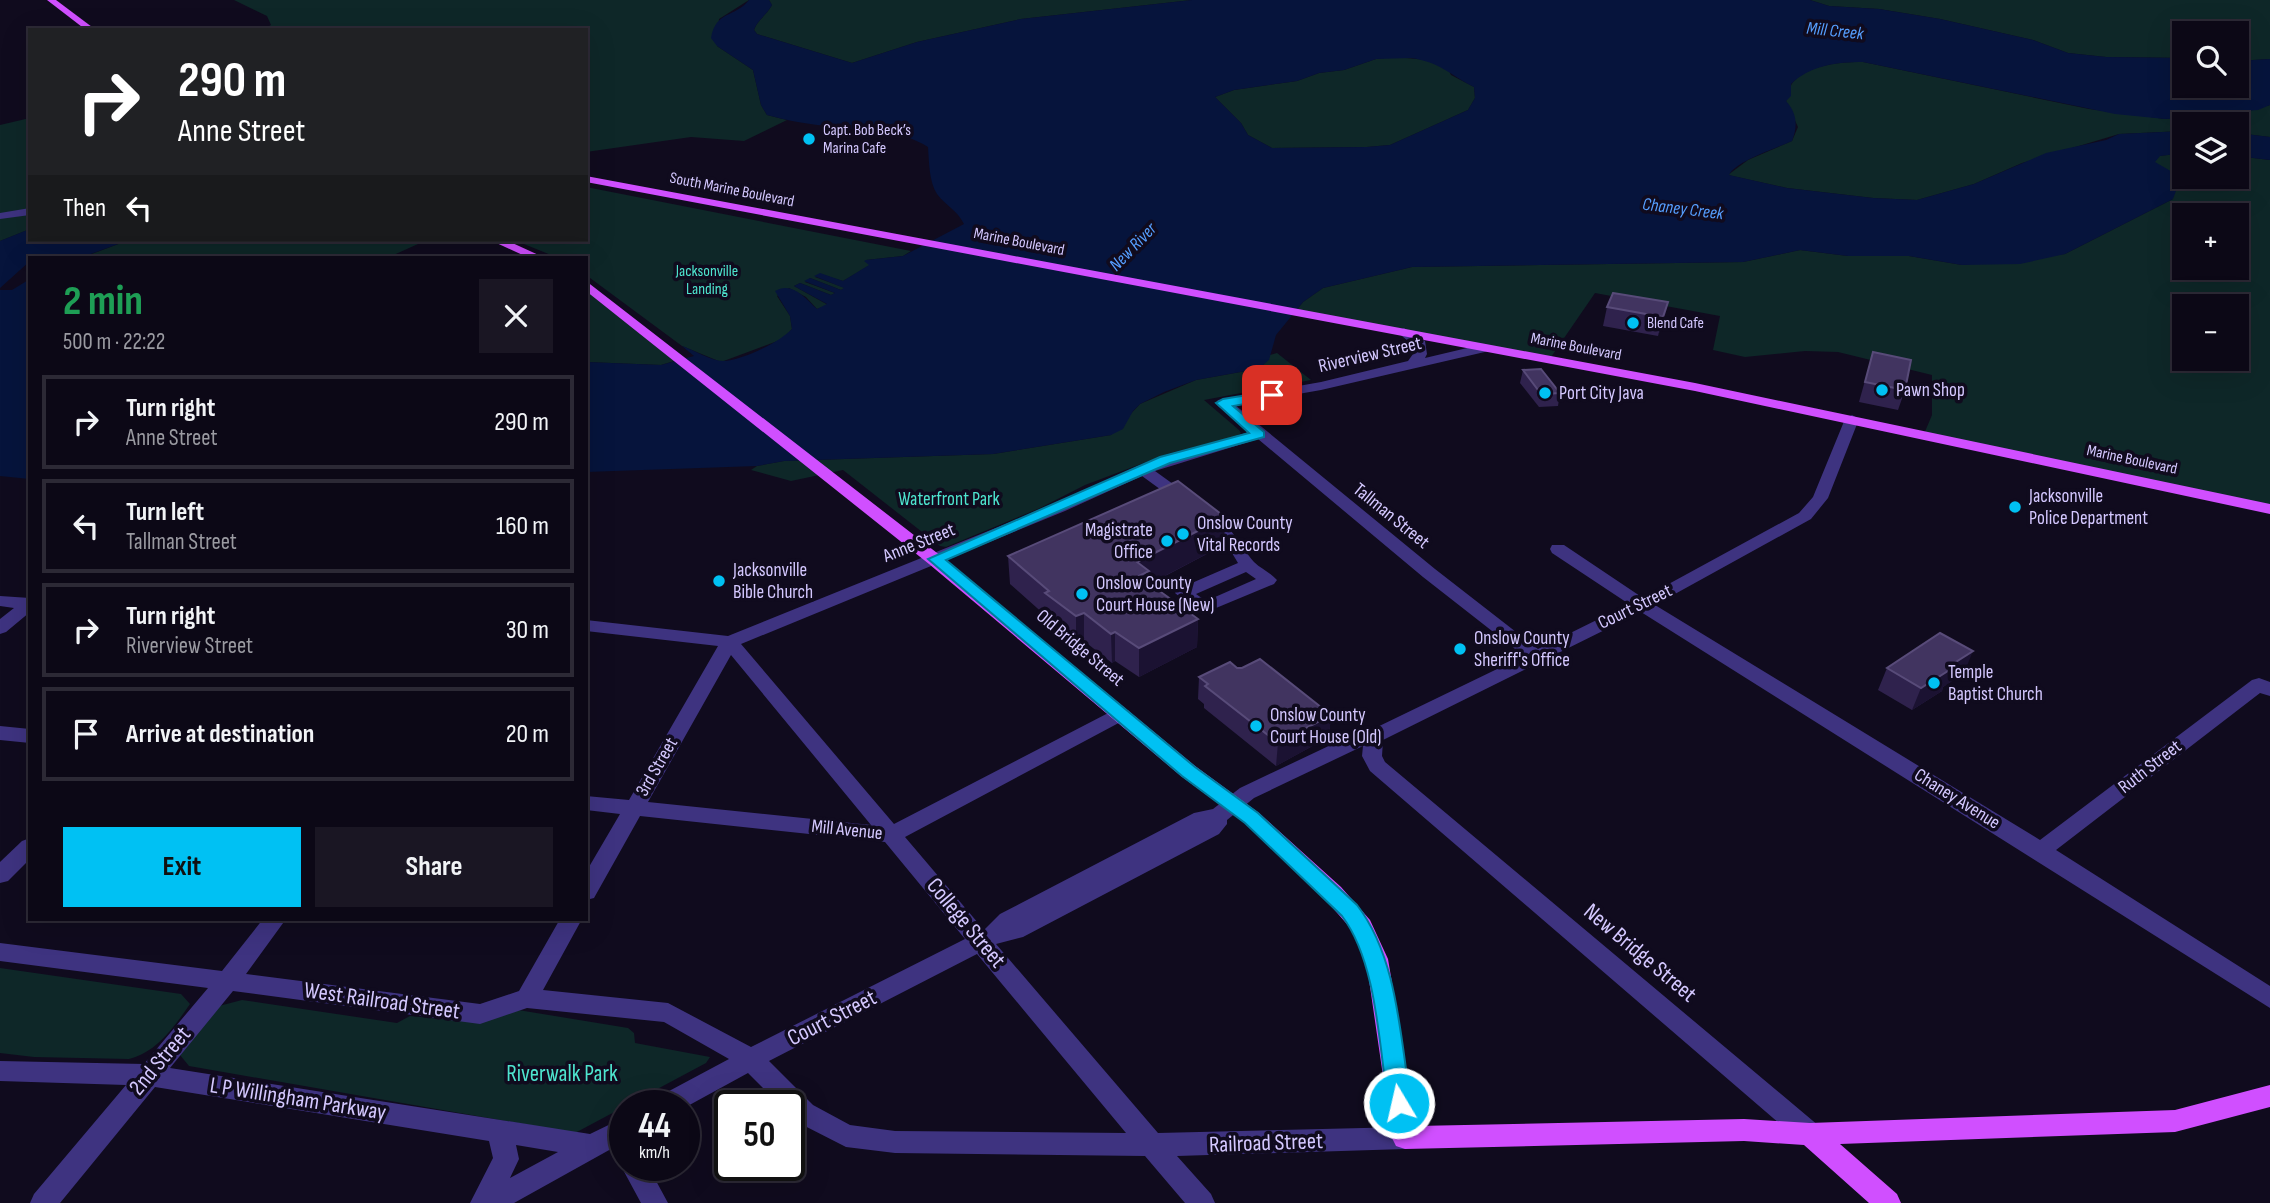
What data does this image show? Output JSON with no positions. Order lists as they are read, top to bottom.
{
  "streets": {
    "main road": [
      "South Marine Boulevard",
      "Marine Boulevard",
      "Old Bridge Street",
      "New Bridge Street",
      "Railroad Street"
    ],
    "street": [
      "Riverview Street",
      "Tallman Street",
      "Anne Street",
      "Court Street",
      "3rd Street",
      "Ruth Street",
      "Chaney Avenue",
      "Mill Avenue",
      "College Street",
      "West Railroad Street",
      "2nd Street",
      "L P Willingham Parkway"
    ]
  },
  "crossings": [
    ["South Marine Boulevard", "Marine Boulevard"],
    ["Marine Boulevard", "Riverview Street"],
    ["Marine Boulevard", "Court Street"],
    ["Riverview Street", "Tallman Street"],
    ["Tallman Street", "Anne Street"],
    ["Tallman Street", "Court Street"],
    ["Anne Street", "Old Bridge Street"],
    ["Anne Street", "3rd Street"],
    ["Anne Street", "College Street"],
    ["Court Street", "Old Bridge Street"],
    ["Court Street", "Chaney Avenue"],
    ["Court Street", "College Street"],
    ["Court Street", "New Bridge Street"],
    ["Court Street", "West Railroad Street"],
    ["Court Street", "Railroad Street"],
    ["Old Bridge Street", "Mill Avenue"],
    ["Old Bridge Street", "Railroad Street"],
    ["3rd Street", "Mill Avenue"],
    ["3rd Street", "College Street"],
    ["Ruth Street", "Chaney Avenue"],
    ["Mill Avenue", "College Street"],
    ["College Street", "Railroad Street"],
    ["New Bridge Street", "Railroad Street"],
    ["West Railroad Street", "2nd Street"],
    ["West Railroad Street", "Railroad Street"],
    ["2nd Street", "L P Willingham Parkway"]
  ],
  "water": ["Mill Creek", "Chaney Creek", "New River"],
  "parks": ["Jacksonville Landing", "Waterfront Park", "Riverwalk Park"],
  "places": [
    "Capt. Bob Beck’s Marina Cafe",
    "Blend Cafe",
    "Pawn Shop",
    "Port City Java",
    "Jacksonville Police Department",
    "Onslow County Vital Records",
    "Magistrate Office",
    "Jacksonville Bible Church",
    "Onslow County Court House (New)",
    "Onslow County Sheriff's Office",
    "Temple Baptist Church",
    "Onslow County Court House (Old)"
  ],
  "page": {
    "map_buttons": ["+", "−"],
    "turn": ["290 m", "Anne Street"],
    "then": "Then",
    "heading": ["2 min", "500 m · 22:22"],
    "list": [
      {
        "name": "Turn right",
        "note": "Anne Street",
        "value": "290 m"
      },
      {
        "name": "Turn left",
        "note": "Tallman Street",
        "value": "160 m"
      },
      {
        "name": "Turn right",
        "note": "Riverview Street",
        "value": "30 m"
      },
      {
        "name": "Arrive at destination",
        "value": "20 m"
      }
    ],
    "buttons": ["Exit", "Share"],
    "speed": "44 km/h",
    "limit": "50"
  }
}
